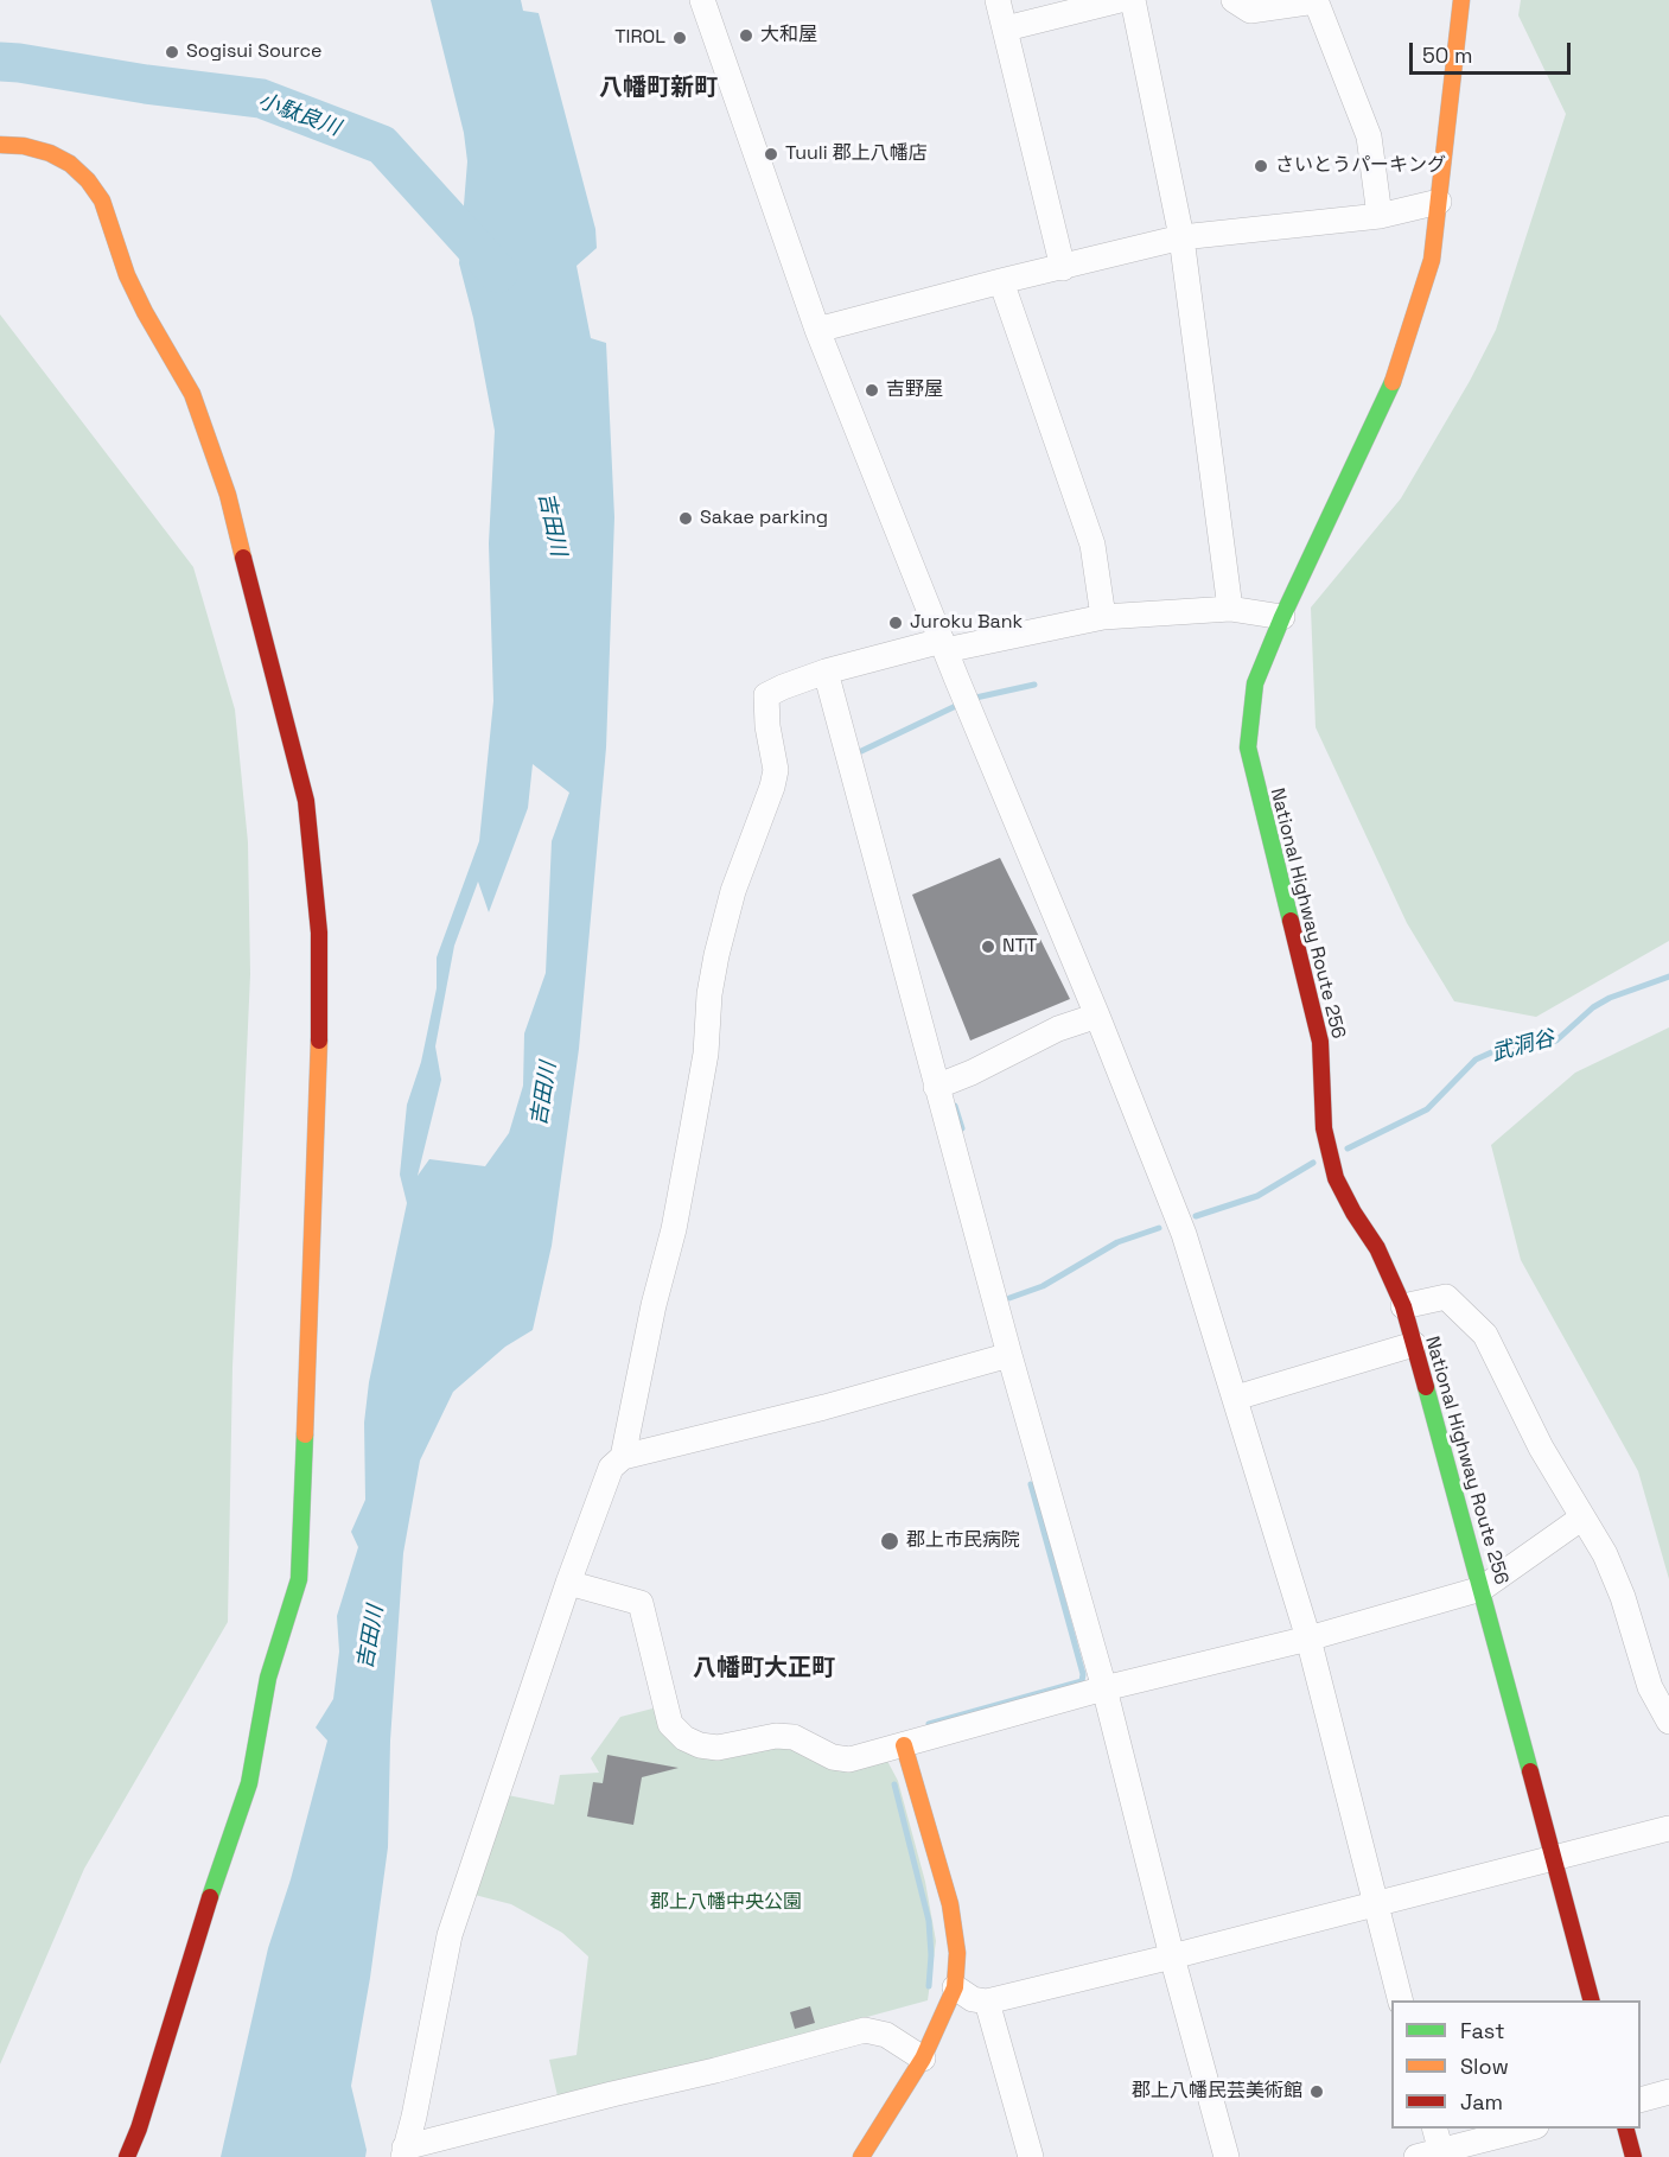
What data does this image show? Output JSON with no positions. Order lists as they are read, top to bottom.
{
  "streets": {
    "main road": ["National Highway Route 256"]
  },
  "districts": ["八幡町新町", "八幡町大正町"],
  "water": ["小駄良川", "吉田川", "武洞谷"],
  "parks": ["郡上八幡中央公園"],
  "places": [
    "大和屋",
    "TIROL",
    "Sogisui Source",
    "Tuuli 郡上八幡店",
    "さいとうパーキング",
    "吉野屋",
    "Sakae parking",
    "Juroku Bank",
    "NTT",
    "郡上市民病院",
    "郡上八幡民芸美術館"
  ],
  "legend": ["Fast", "Slow", "Jam"],
  "scale_bar": "50 m"
}
